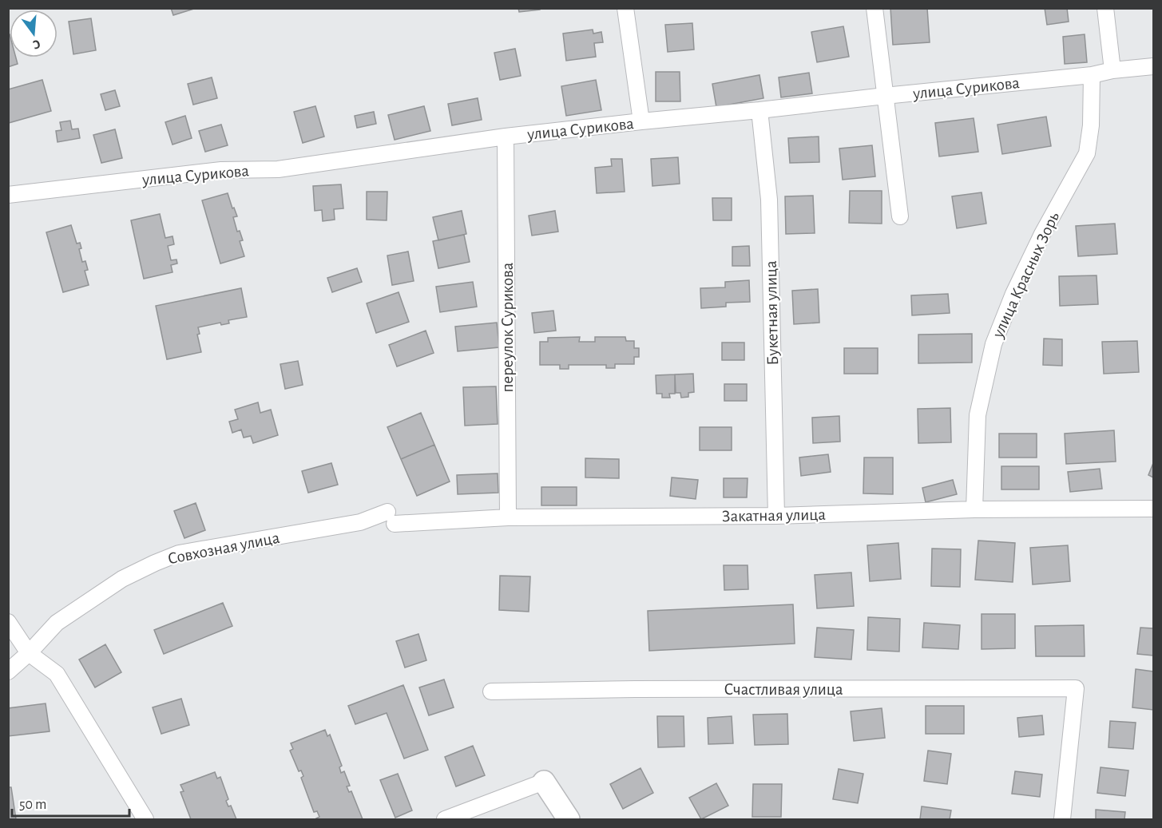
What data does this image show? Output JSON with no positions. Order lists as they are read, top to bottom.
{
  "streets": {
    "street": [
      "улица Сурикова",
      "улица Красных Зорь",
      "Букетная улица",
      "переулок Сурикова",
      "Закатная улица",
      "Совхозная улица",
      "Счастливая улица"
    ]
  },
  "crossings": [
    ["улица Сурикова", "улица Красных Зорь"],
    ["улица Сурикова", "Букетная улица"],
    ["улица Сурикова", "переулок Сурикова"],
    ["улица Красных Зорь", "Закатная улица"],
    ["Букетная улица", "Закатная улица"],
    ["переулок Сурикова", "Закатная улица"],
    ["Закатная улица", "Совхозная улица"]
  ],
  "scale_bar": "50 m",
  "north": "bottom"
}
